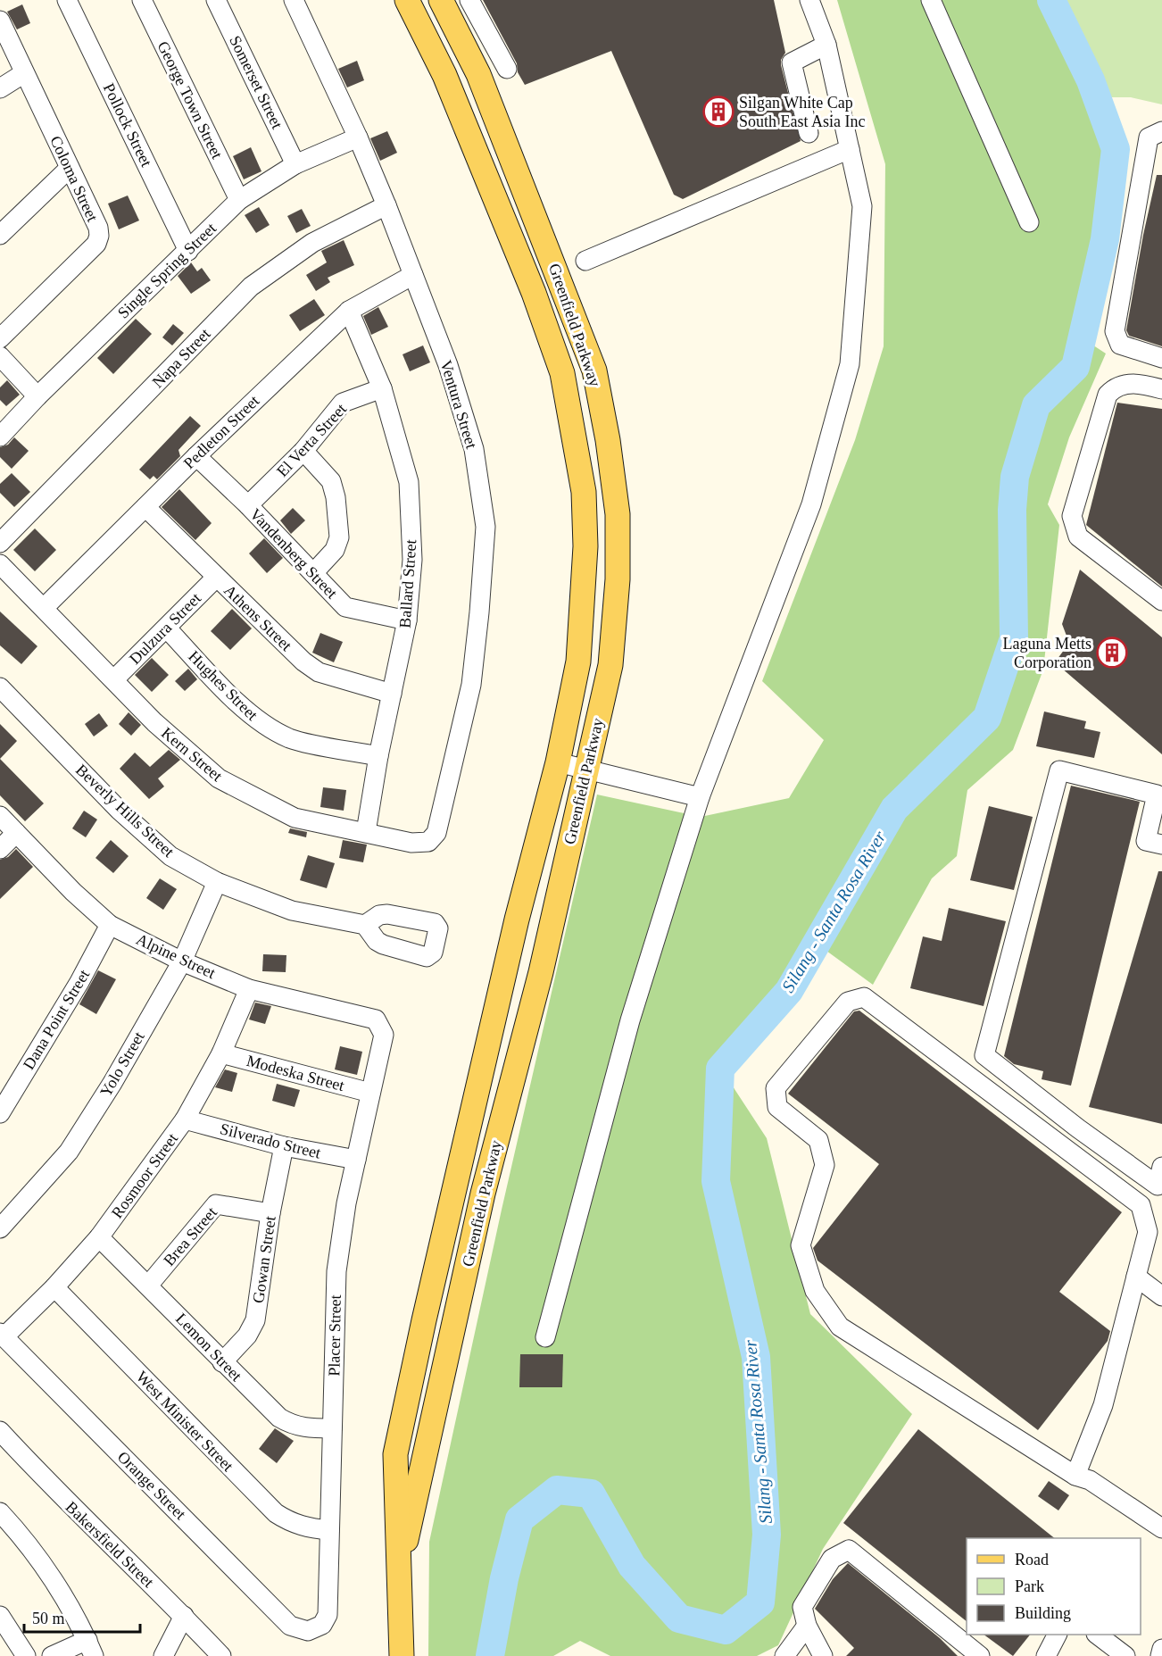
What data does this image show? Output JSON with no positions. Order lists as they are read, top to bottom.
{
  "streets": {
    "main road": ["Greenfield Parkway"],
    "street": [
      "Somerset Street",
      "George Town Street",
      "Pollock Street",
      "Coloma Street",
      "Single Spring Street",
      "Napa Street",
      "Ventura Street",
      "Pedleton Street",
      "El Verta Street",
      "Vandenberg Street",
      "Ballard Street",
      "Athens Street",
      "Dulzura Street",
      "Hughes Street",
      "Kern Street",
      "Beverly Hills Street",
      "Alpine Street",
      "Dana Point Street",
      "Yolo Street",
      "Modeska Street",
      "Silverado Street",
      "Rosmoor Street",
      "Brea Street",
      "Gowan Street",
      "Placer Street",
      "Lemon Street",
      "West Minister Street",
      "Orange Street",
      "Bakersfield Street"
    ]
  },
  "crossings": [
    ["Somerset Street", "Single Spring Street"],
    ["George Town Street", "Single Spring Street"],
    ["Pollock Street", "Single Spring Street"],
    ["Single Spring Street", "Ventura Street"],
    ["Napa Street", "Ventura Street"],
    ["Ventura Street", "Pedleton Street"],
    ["Ventura Street", "Kern Street"],
    ["Pedleton Street", "Vandenberg Street"],
    ["Pedleton Street", "Ballard Street"],
    ["Pedleton Street", "Athens Street"],
    ["Pedleton Street", "Kern Street"],
    ["El Verta Street", "Vandenberg Street"],
    ["El Verta Street", "Ballard Street"],
    ["Vandenberg Street", "Ballard Street"],
    ["Ballard Street", "Athens Street"],
    ["Ballard Street", "Hughes Street"],
    ["Ballard Street", "Kern Street"],
    ["Athens Street", "Dulzura Street"],
    ["Dulzura Street", "Hughes Street"],
    ["Dulzura Street", "Kern Street"],
    ["Beverly Hills Street", "Yolo Street"],
    ["Alpine Street", "Dana Point Street"],
    ["Alpine Street", "Yolo Street"],
    ["Alpine Street", "Rosmoor Street"],
    ["Alpine Street", "Placer Street"],
    ["Modeska Street", "Rosmoor Street"],
    ["Modeska Street", "Placer Street"],
    ["Silverado Street", "Rosmoor Street"],
    ["Silverado Street", "Gowan Street"],
    ["Silverado Street", "Placer Street"],
    ["Rosmoor Street", "Lemon Street"],
    ["Rosmoor Street", "West Minister Street"],
    ["Rosmoor Street", "Orange Street"],
    ["Brea Street", "Gowan Street"],
    ["Brea Street", "Lemon Street"],
    ["Gowan Street", "Lemon Street"],
    ["Placer Street", "Lemon Street"],
    ["Placer Street", "West Minister Street"],
    ["Placer Street", "Orange Street"]
  ],
  "water": ["Silang - Santa Rosa River"],
  "places": {
    "building": ["Silgan White Cap South East Asia Inc", "Laguna Metts Corporation"]
  },
  "legend": ["Road", "Park", "Building"],
  "scale_bar": "50 m"
}
